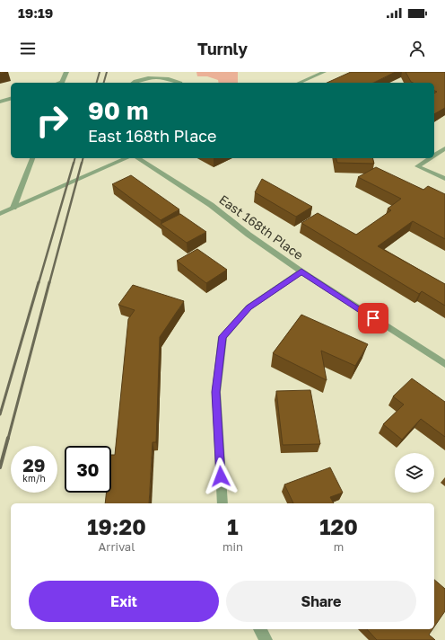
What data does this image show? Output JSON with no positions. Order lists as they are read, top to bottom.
{
  "streets": {
    "street": ["East 168th Place"]
  },
  "page": {
    "status": "19:19",
    "header": "Turnly",
    "turn": ["90 m", "East 168th Place"],
    "speed": "29 km/h",
    "limit": "30",
    "eta": [
      "19:20",
      "Arrival",
      "1",
      "min",
      "120",
      "m"
    ],
    "buttons": ["Exit", "Share"]
  }
}
